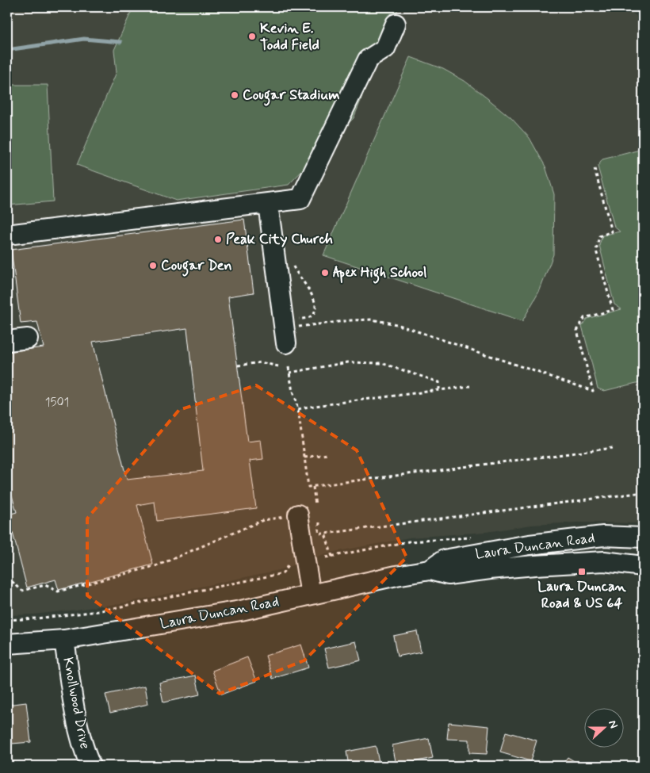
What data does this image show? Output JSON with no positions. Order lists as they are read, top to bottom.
{
  "streets": {
    "street": ["Laura Duncan Road", "Knollwood Drive"]
  },
  "crossings": [
    ["Laura Duncan Road", "Knollwood Drive"]
  ],
  "places": {
    "other": [
      "Kevin E. Todd Field",
      "Cougar Stadium",
      "Peak City Church",
      "Cougar Den",
      "Apex High School"
    ],
    "transit": ["Laura Duncan Road & US 64"]
  },
  "house_numbers": ["1501"],
  "north": "right"
}
